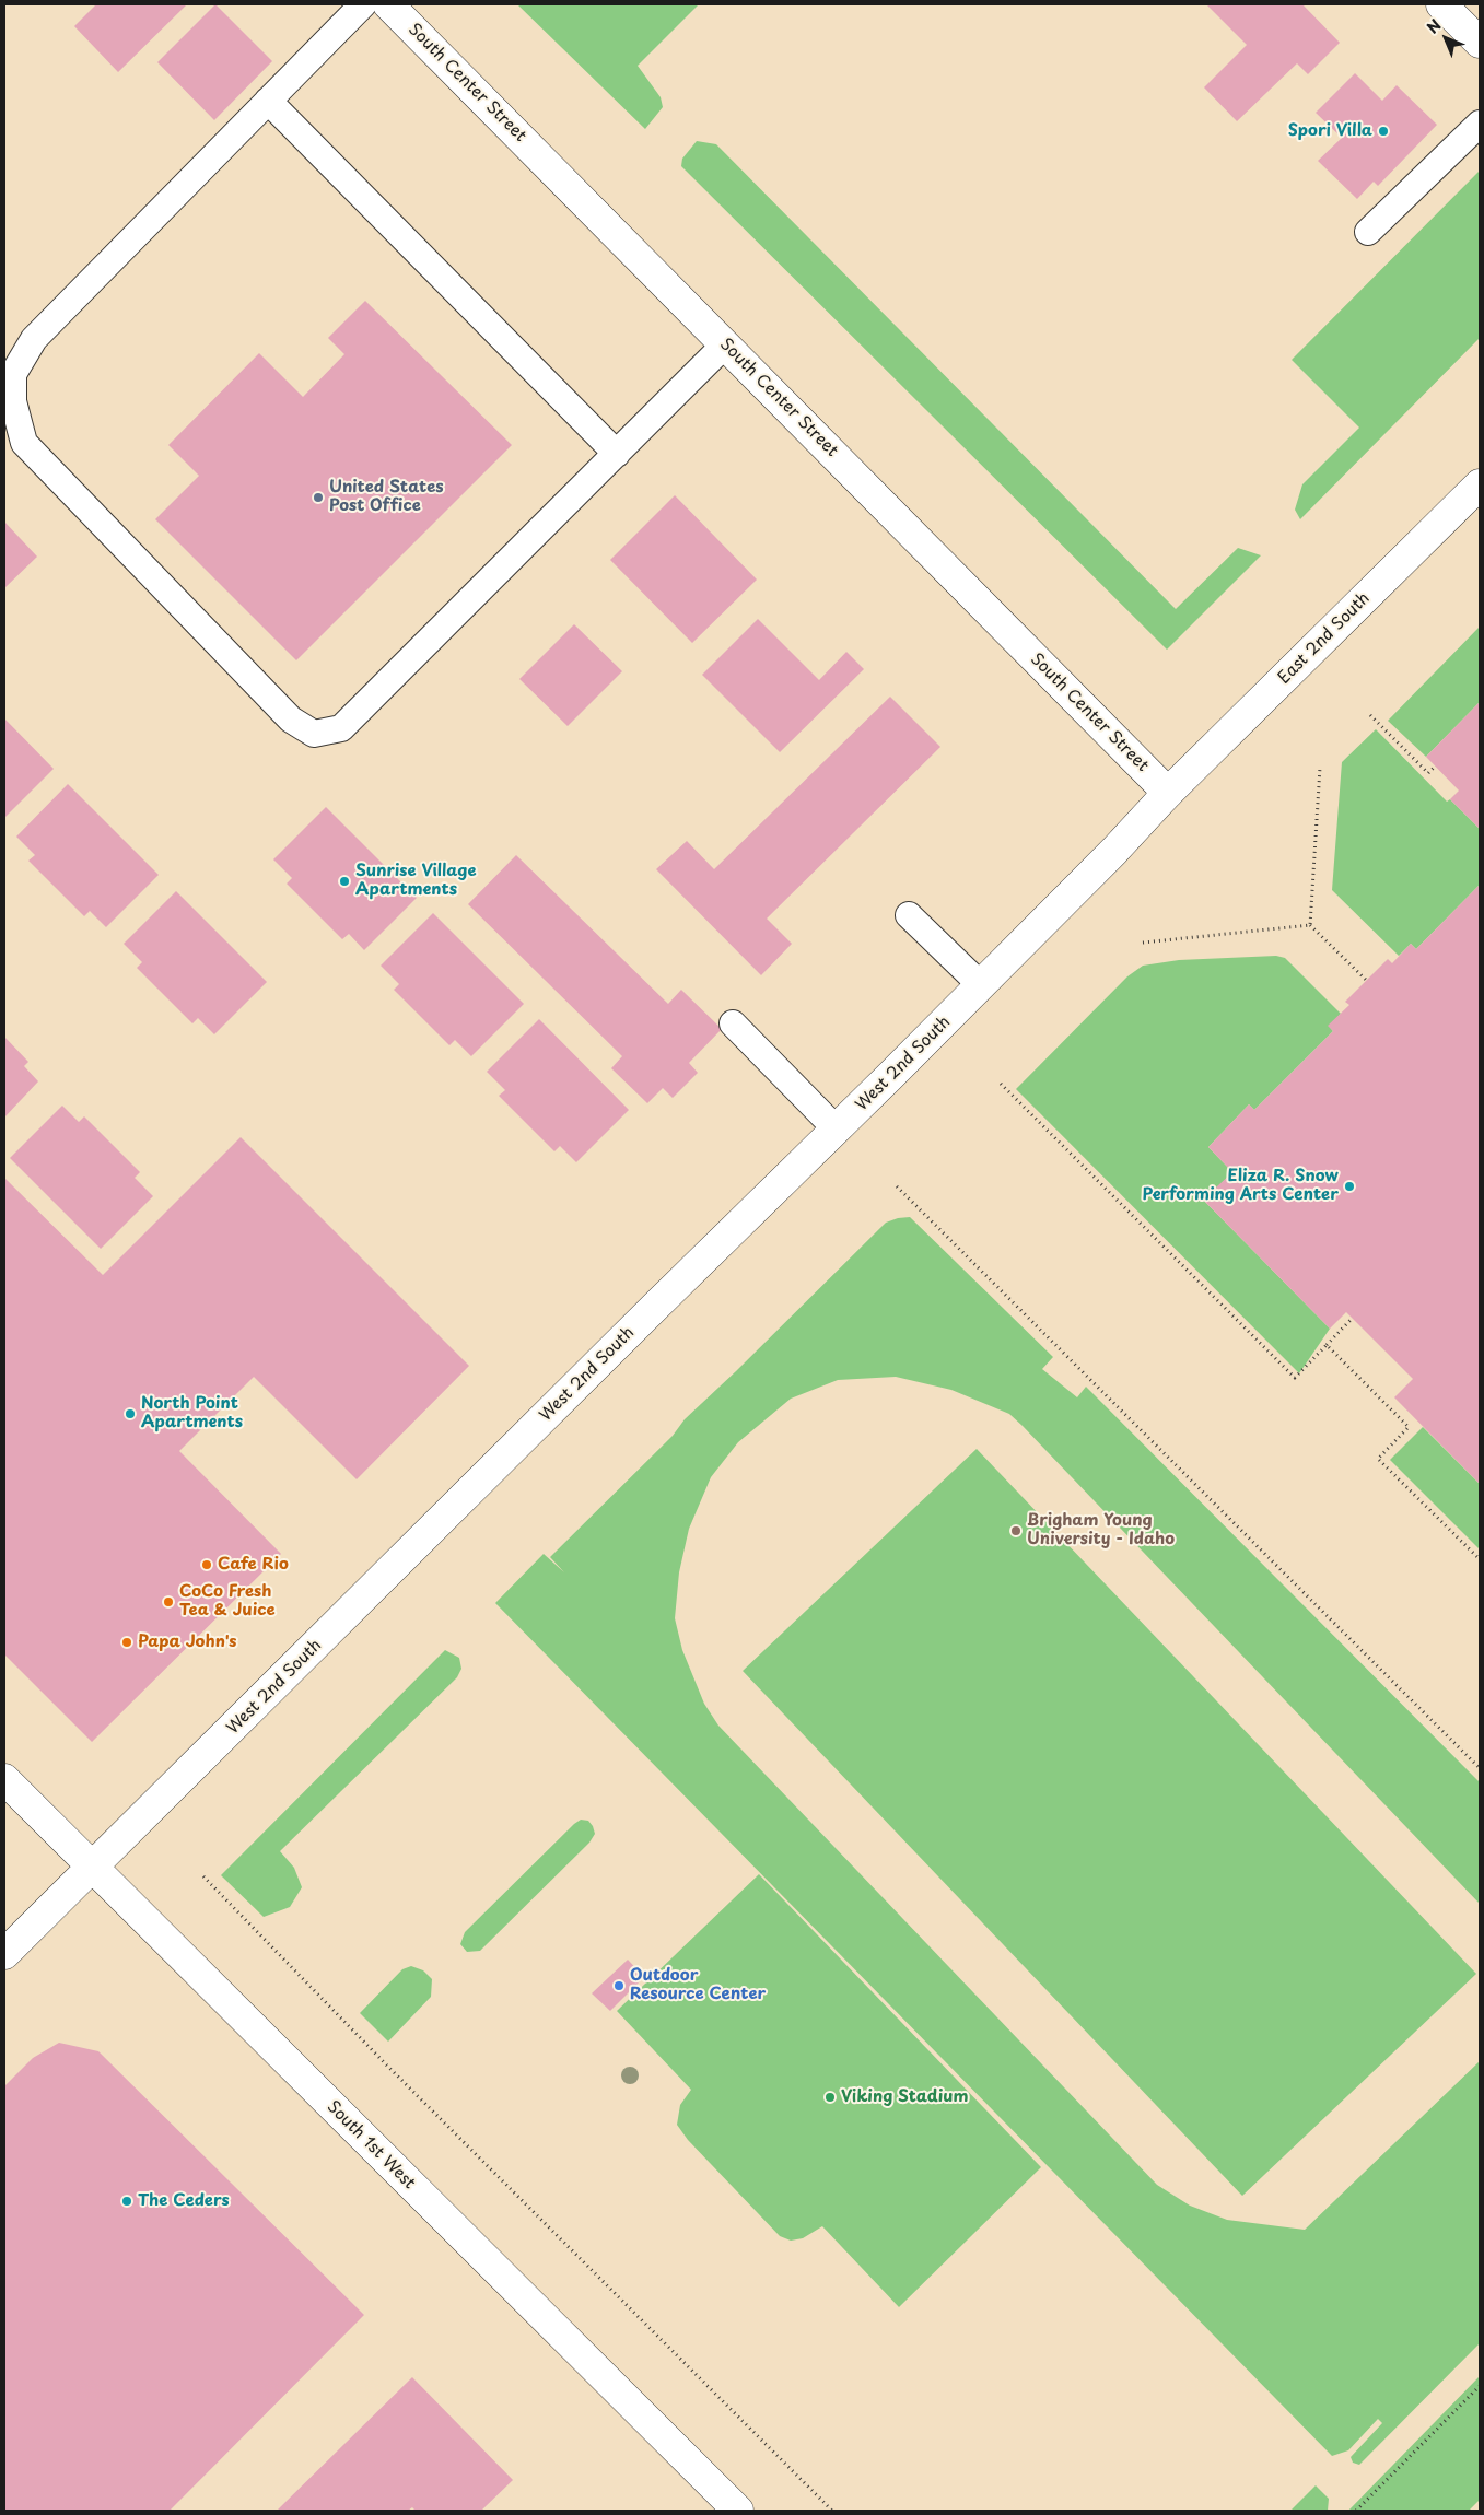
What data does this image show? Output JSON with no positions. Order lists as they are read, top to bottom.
{
  "streets": {
    "street": [
      "South Center Street",
      "East 2nd South",
      "West 2nd South",
      "South 1st West"
    ]
  },
  "crossings": [
    ["South Center Street", "East 2nd South"],
    ["South Center Street", "West 2nd South"],
    ["East 2nd South", "West 2nd South"],
    ["West 2nd South", "South 1st West"]
  ],
  "places": [
    "Spori Villa",
    "United States Post Office",
    "Sunrise Village Apartments",
    "Eliza R. Snow Performing Arts Center",
    "North Point Apartments",
    "Brigham Young University - Idaho",
    "Cafe Rio",
    "CoCo Fresh Tea & Juice",
    "Papa John's",
    "Outdoor Resource Center",
    "Viking Stadium",
    "The Ceders"
  ],
  "north": "top left"
}
